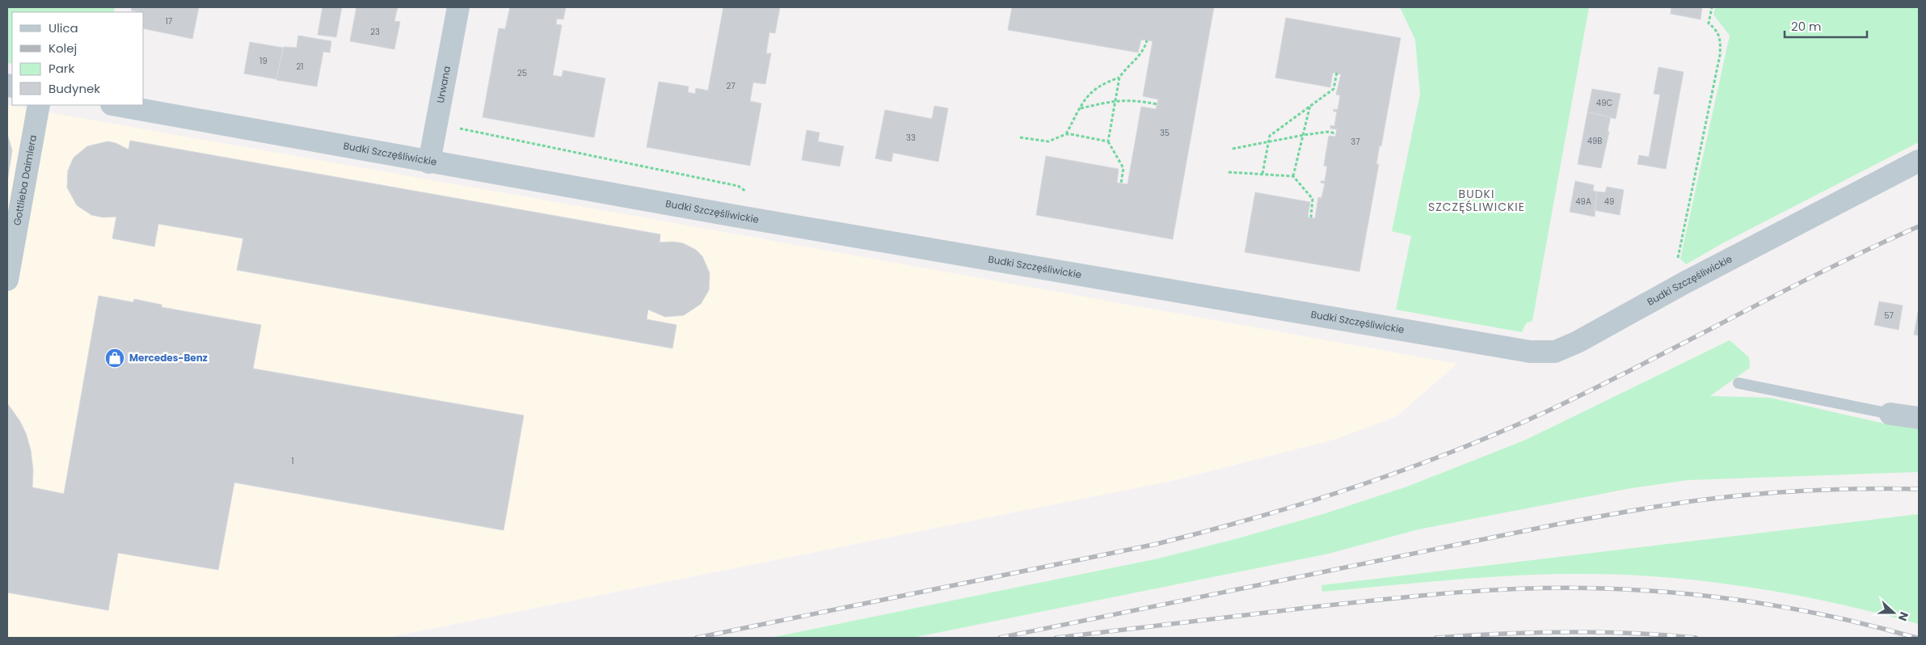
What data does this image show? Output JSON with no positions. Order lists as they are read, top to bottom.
{
  "streets": {
    "street": ["Urwana", "Budki Szczęśliwickie", "Gottlieba Daimlera"]
  },
  "crossings": [
    ["Urwana", "Budki Szczęśliwickie"]
  ],
  "districts": ["BUDKI SZCZĘŚLIWICKIE"],
  "places": {
    "shop": ["Mercedes-Benz"]
  },
  "house_numbers": [
    "17",
    "23",
    "19",
    "21",
    "25",
    "27",
    "49C",
    "35",
    "33",
    "49B",
    "37",
    "49A",
    "49",
    "57",
    "1"
  ],
  "legend": [
    "Ulica",
    "Kolej",
    "Park",
    "Budynek"
  ],
  "scale_bar": "20 m",
  "north": "right"
}
